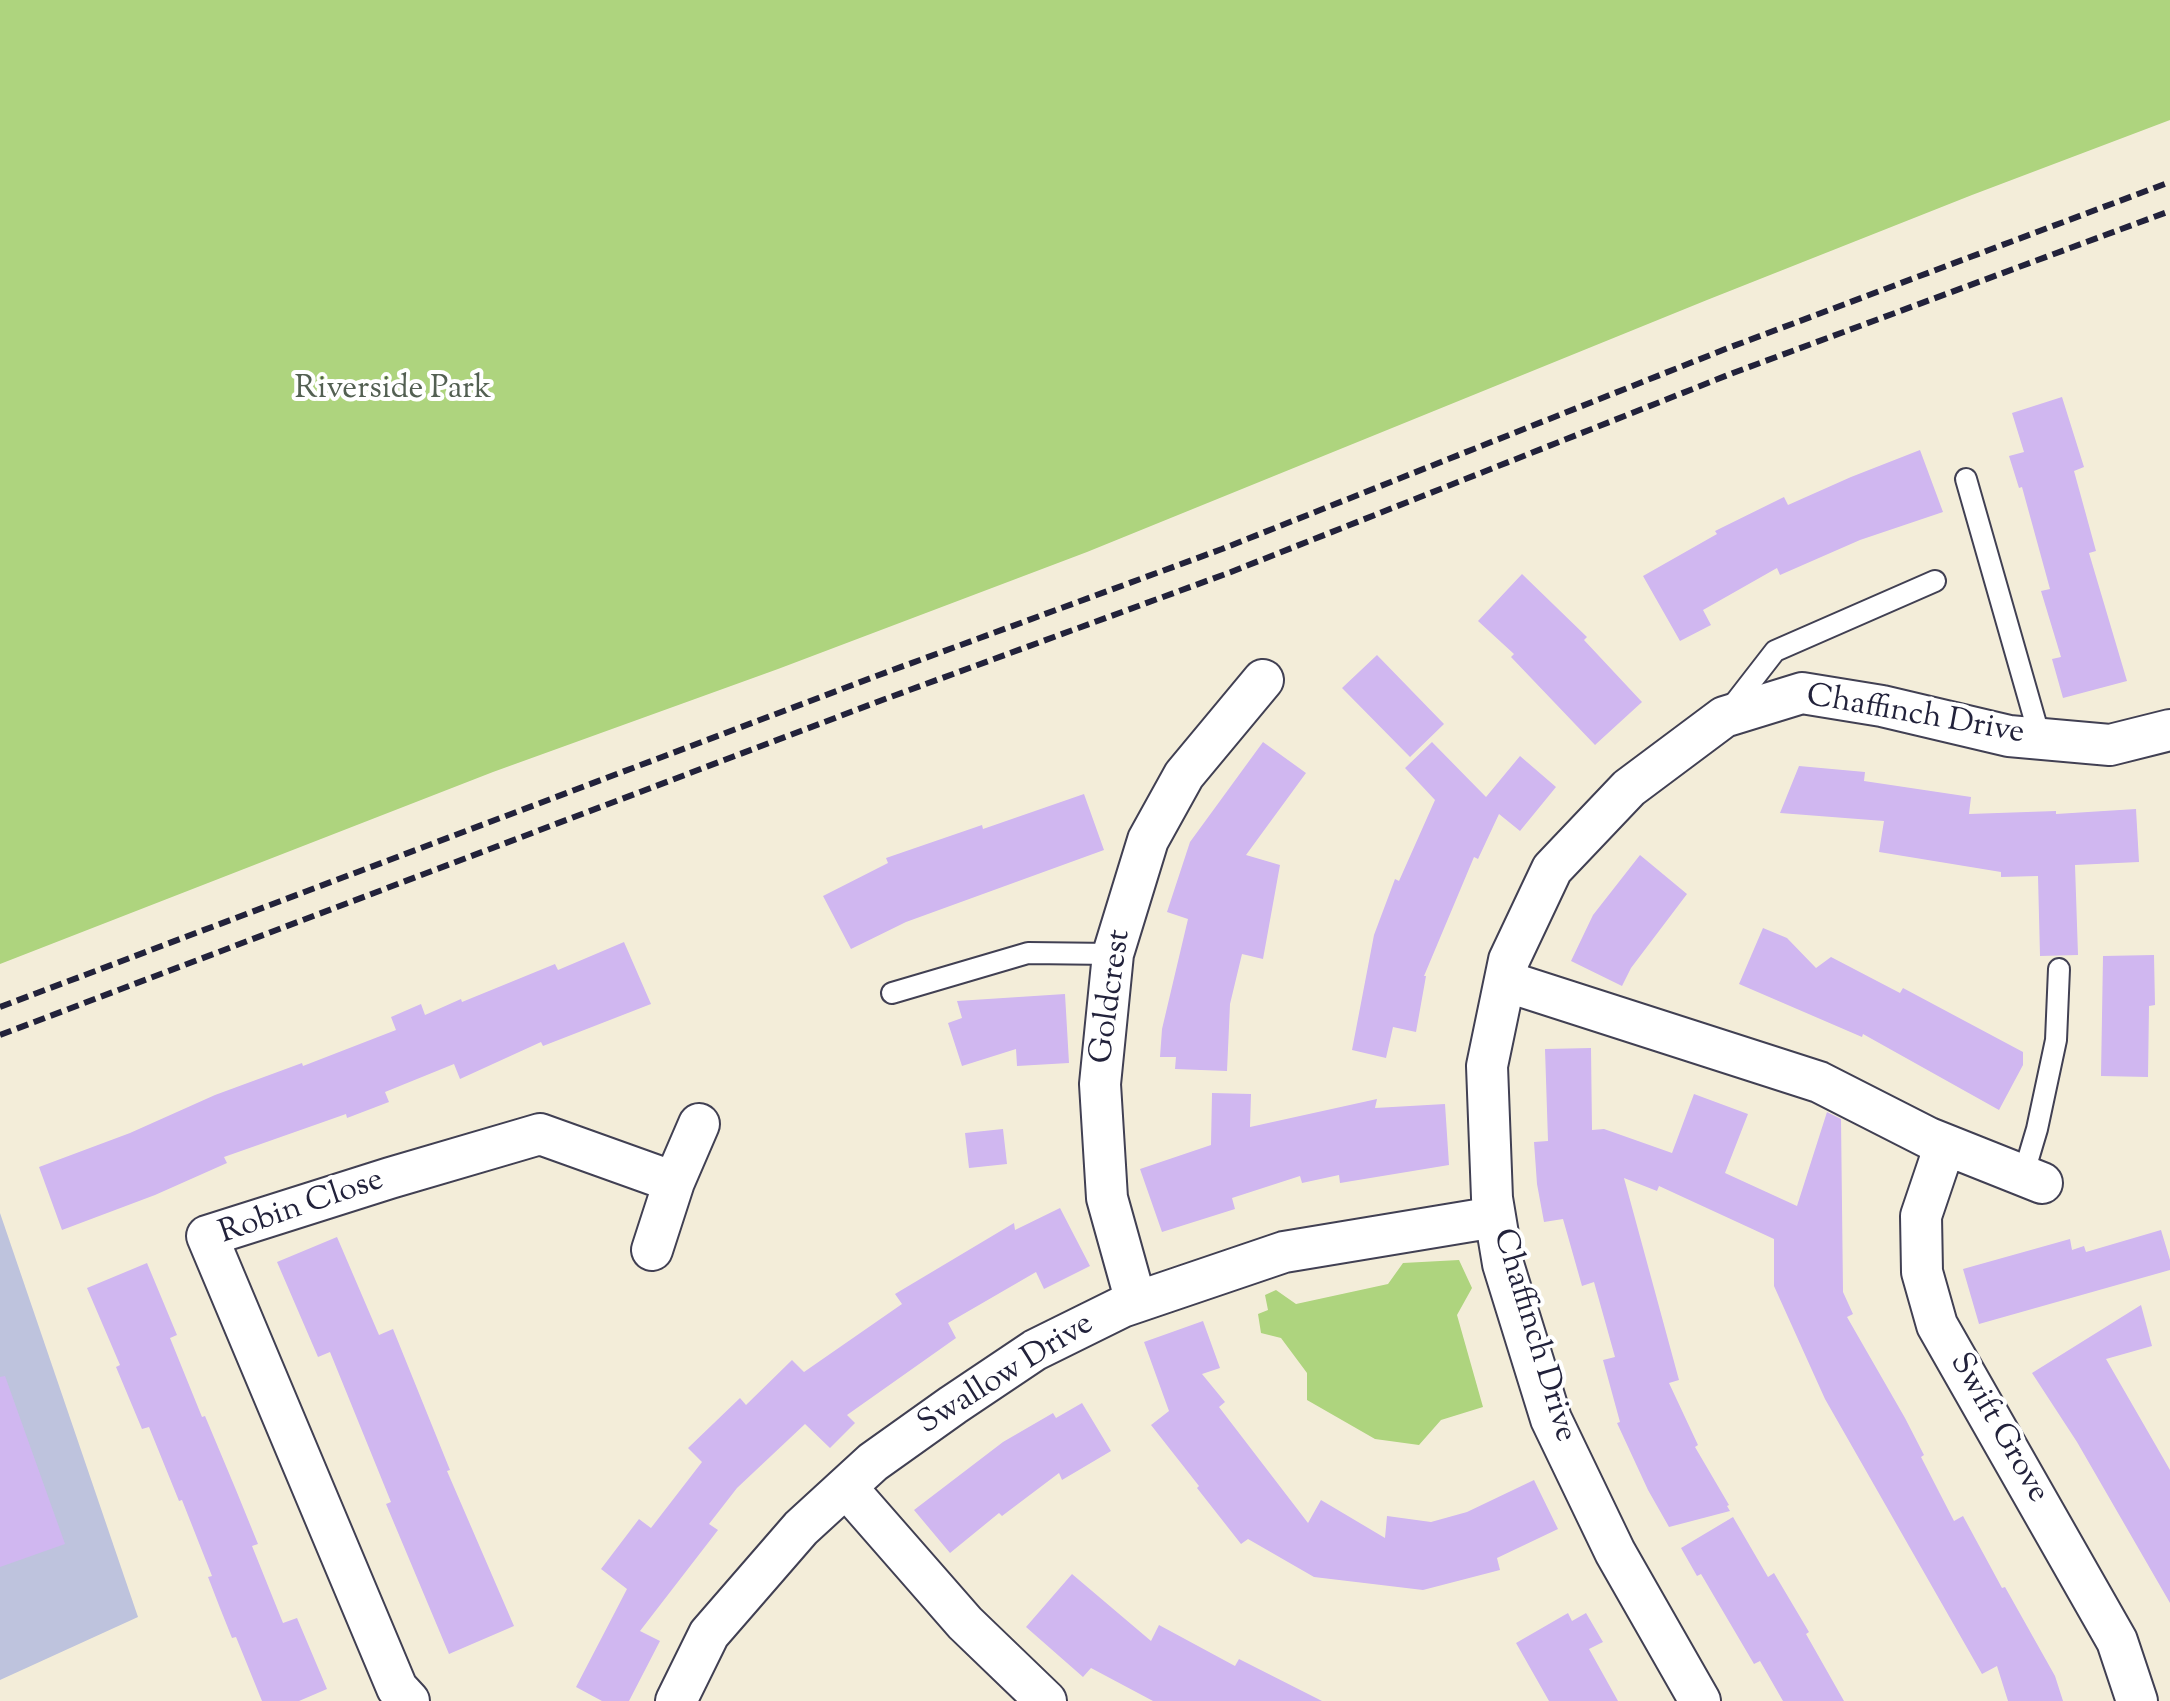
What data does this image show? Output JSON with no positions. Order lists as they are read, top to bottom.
{
  "streets": {
    "street": [
      "Chaffinch Drive",
      "Goldcrest",
      "Robin Close",
      "Swallow Drive",
      "Swift Grove"
    ]
  },
  "crossings": [
    ["Chaffinch Drive", "Swallow Drive"],
    ["Goldcrest", "Swallow Drive"]
  ],
  "parks": ["Riverside Park"]
}
